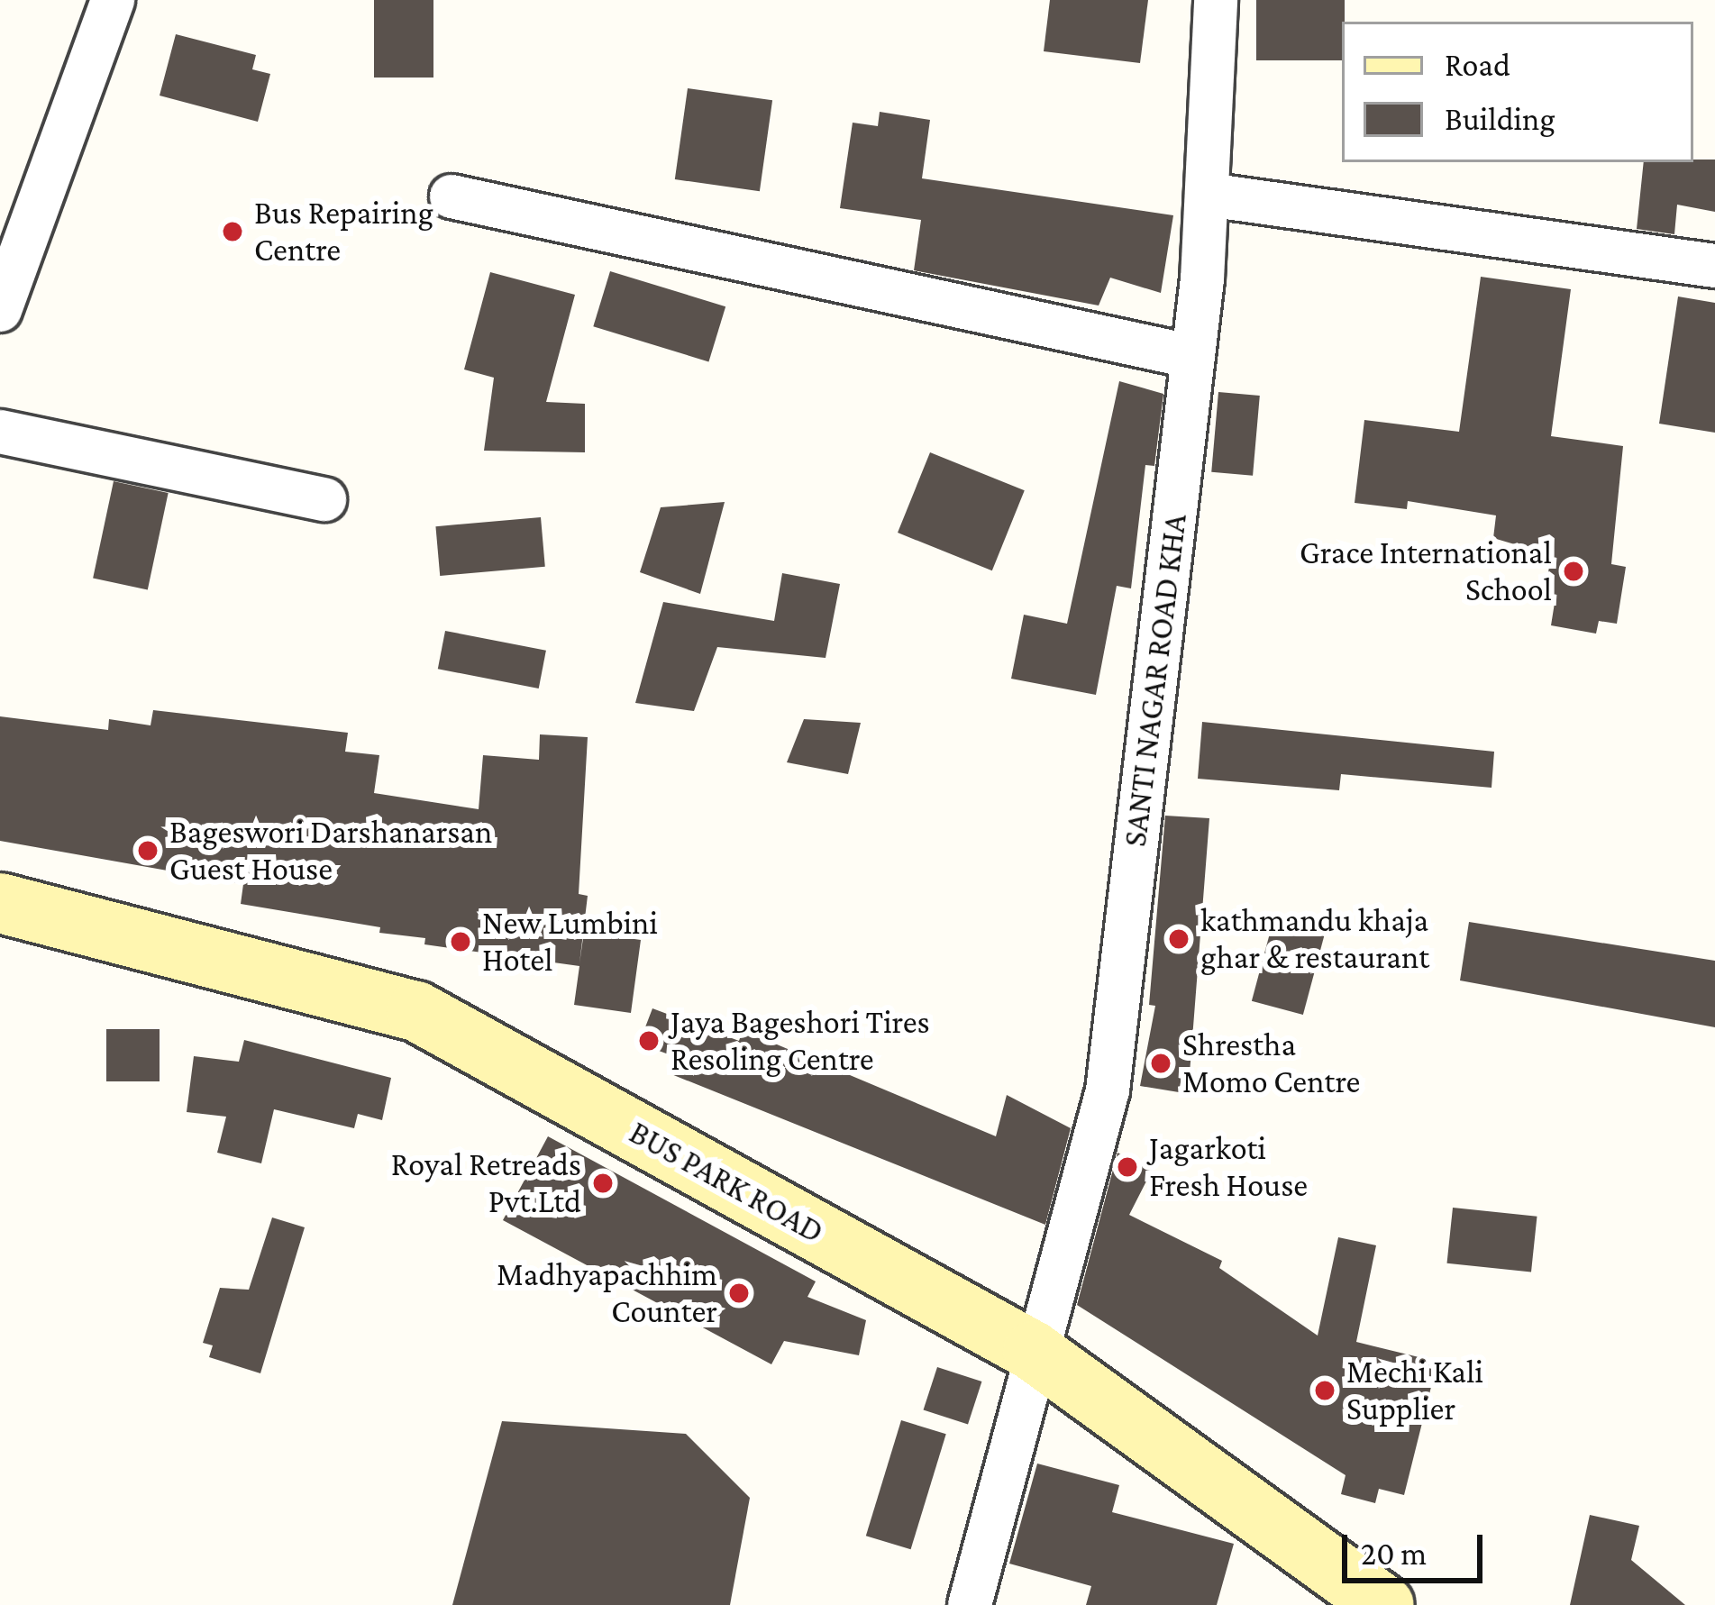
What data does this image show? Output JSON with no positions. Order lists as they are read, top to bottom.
{
  "streets": {
    "main road": ["BUS PARK ROAD"],
    "street": ["SANTI NAGAR ROAD KHA"]
  },
  "crossings": [
    ["SANTI NAGAR ROAD KHA", "BUS PARK ROAD"]
  ],
  "places": [
    "Bus Repairing Centre",
    "Grace International School",
    "Bageswori Darshanarsan Guest House",
    "kathmandu khaja ghar & restaurant",
    "New Lumbini Hotel",
    "Jaya Bageshori Tires Resoling Centre",
    "Shrestha Momo Centre",
    "Jagarkoti Fresh House",
    "Royal Retreads Pvt.Ltd",
    "Madhyapachhim Counter",
    "Mechi Kali Supplier"
  ],
  "legend": ["Road", "Building"],
  "scale_bar": "20 m"
}
